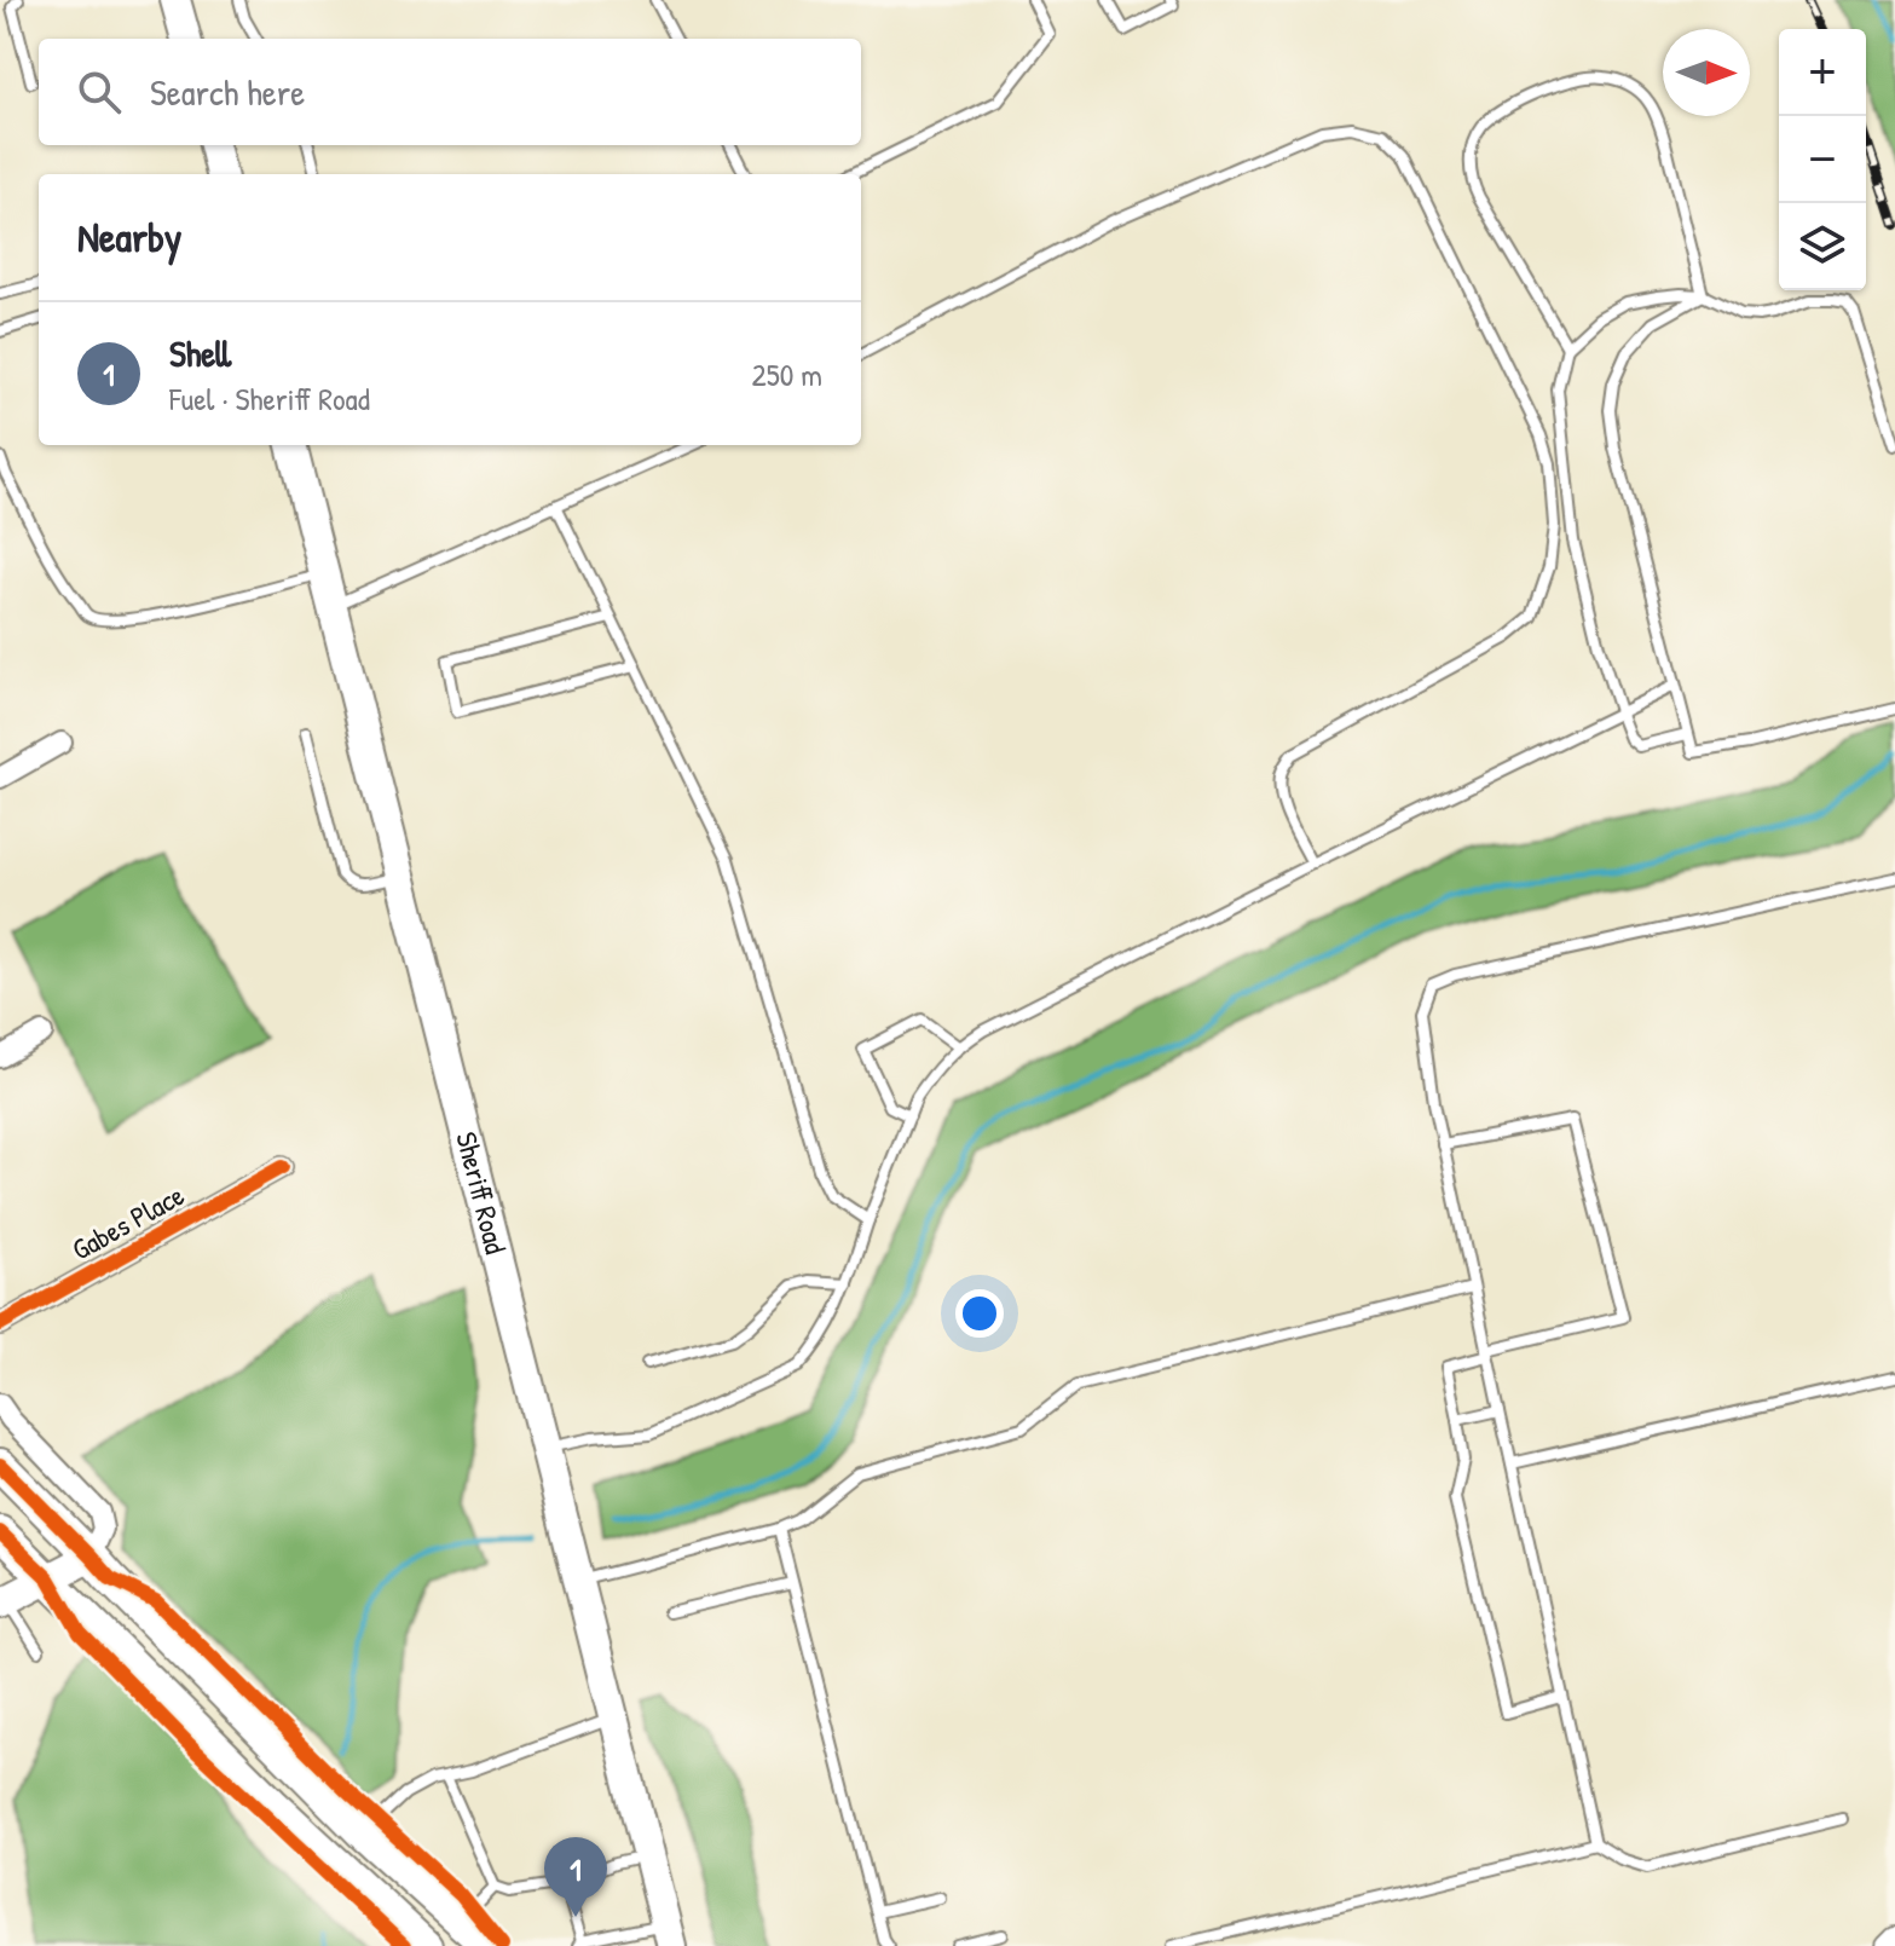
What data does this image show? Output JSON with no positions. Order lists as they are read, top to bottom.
{
  "streets": {
    "main road": ["Sheriff Road"],
    "street": ["Gabes Place"]
  },
  "north": "right",
  "page": {
    "map_buttons": ["+", "−"],
    "search": "Search here",
    "heading": "Nearby",
    "list": [
      {
        "mark": "1",
        "name": "Shell",
        "note": "Fuel · Sheriff Road",
        "value": "250 m"
      }
    ],
    "pins": "1"
  }
}
